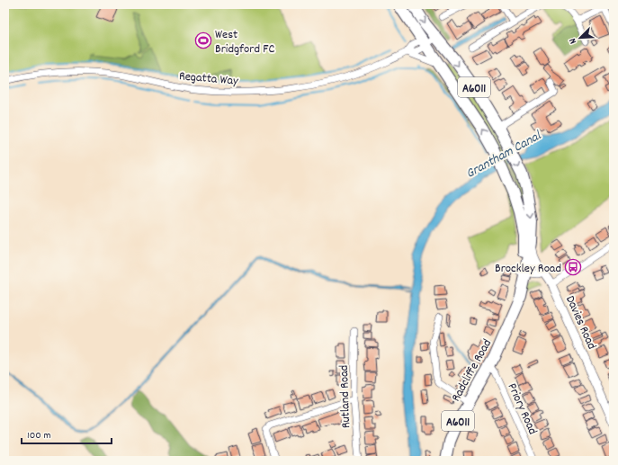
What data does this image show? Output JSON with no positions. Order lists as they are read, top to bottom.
{
  "streets": {
    "highway": ["A6011", "Radcliffe Road"],
    "street": [
      "Regatta Way",
      "Davies Road",
      "Rutland Road",
      "Priory Road"
    ]
  },
  "crossings": [
    ["Regatta Way", "Radcliffe Road"],
    ["Davies Road", "Radcliffe Road"],
    ["Radcliffe Road", "Priory Road"]
  ],
  "water": ["Grantham Canal"],
  "places": {
    "sports": ["West Bridgford FC"],
    "bus stop": ["Brockley Road"]
  },
  "scale_bar": "100 m",
  "north": "bottom left"
}
